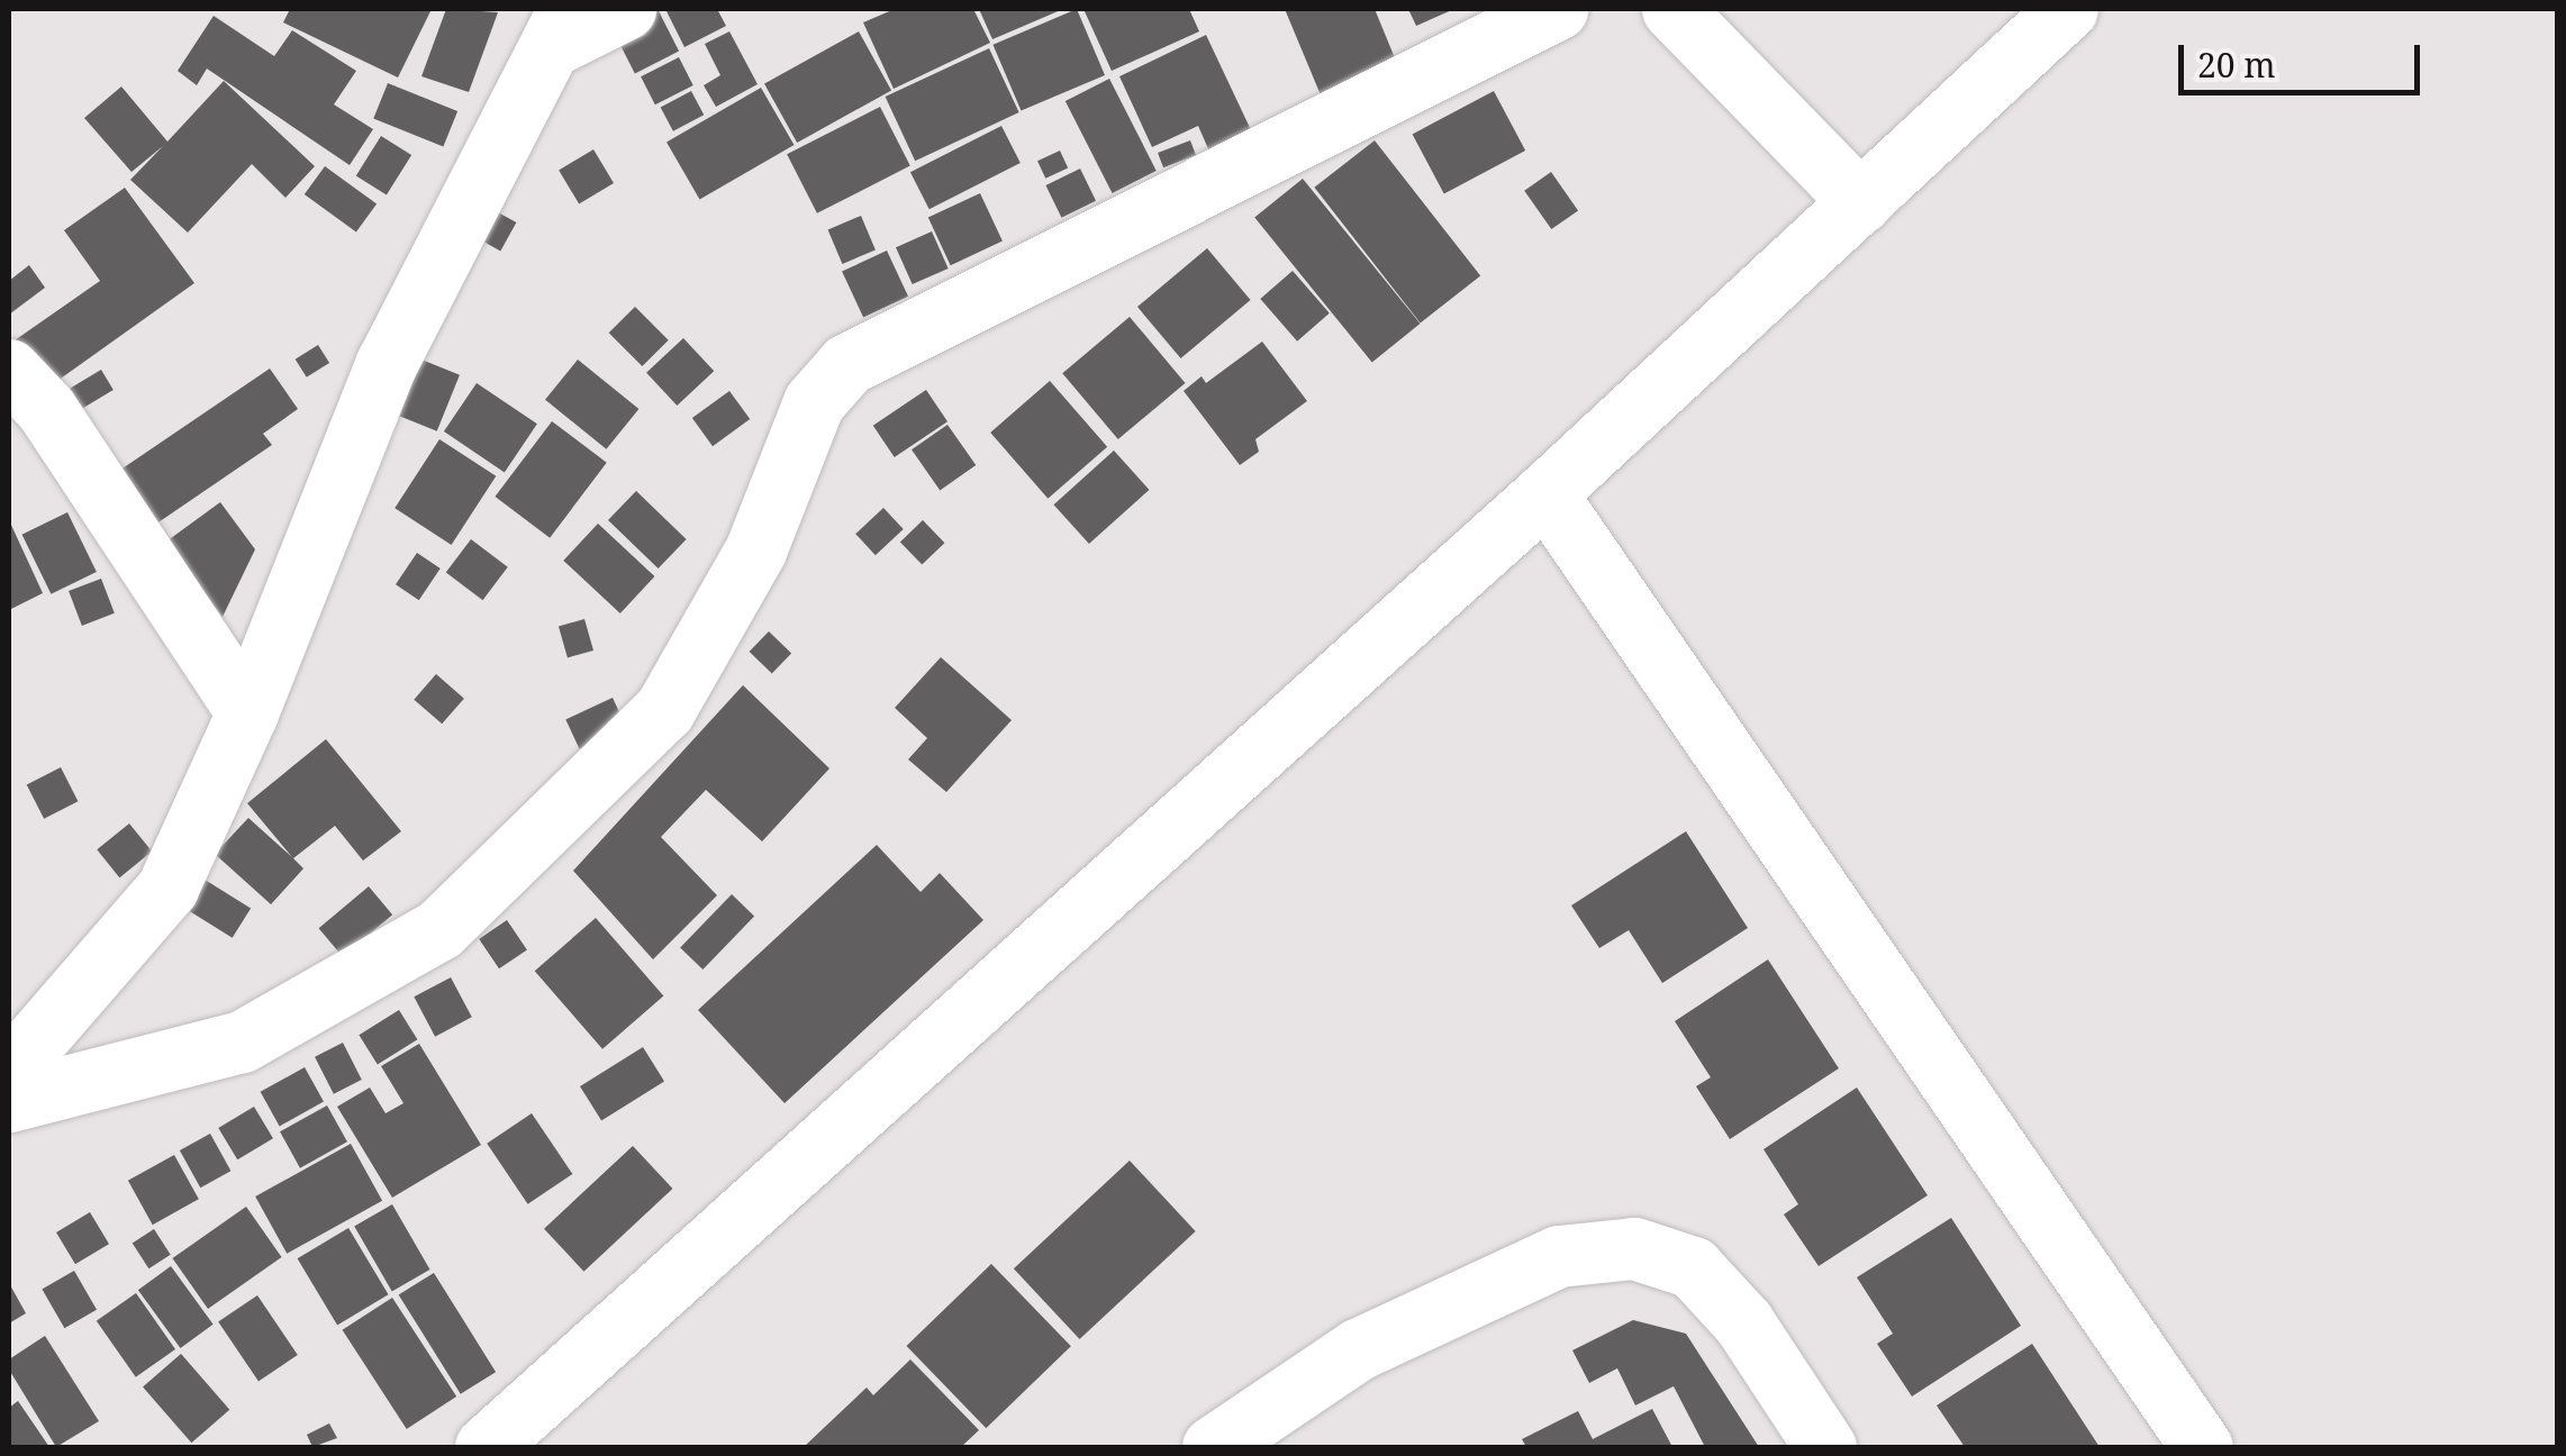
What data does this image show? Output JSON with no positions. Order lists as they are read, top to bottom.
{
  "scale_bar": "20 m"
}
